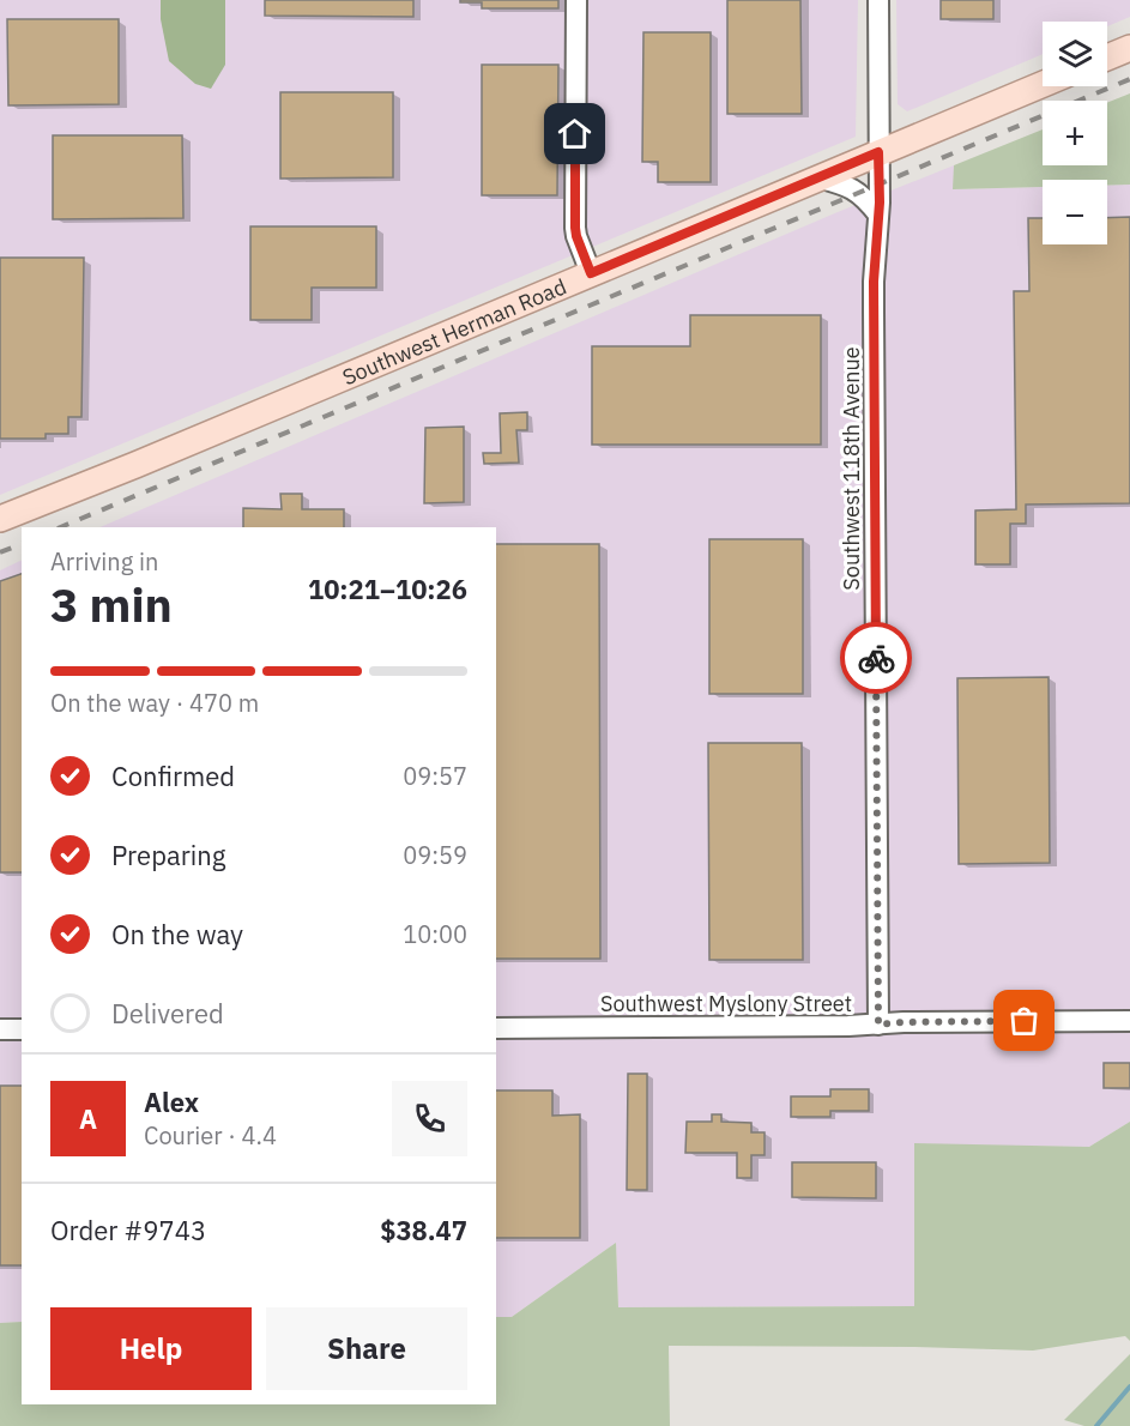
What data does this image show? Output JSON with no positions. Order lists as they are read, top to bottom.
{
  "streets": {
    "main road": ["Southwest Herman Road"],
    "street": ["Southwest 118th Avenue", "Southwest Myslony Street"]
  },
  "crossings": [
    ["Southwest Herman Road", "Southwest 118th Avenue"],
    ["Southwest 118th Avenue", "Southwest Myslony Street"]
  ],
  "page": {
    "map_buttons": ["+", "−"],
    "heading": ["3 min", "Arriving in", "10:21–10:26"],
    "panel": [
      "Alex",
      "Courier · 4.4",
      "Order #9743",
      "$38.47"
    ],
    "bar": "On the way · 470 m",
    "list": [
      ["Confirmed", "09:57"],
      ["Preparing", "09:59"],
      ["On the way", "10:00"],
      "Delivered"
    ],
    "round": "A",
    "buttons": ["Help", "Share"]
  }
}
